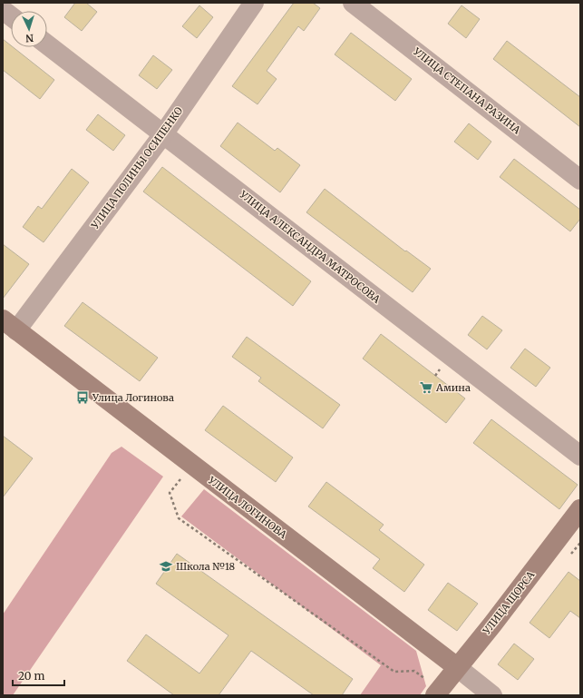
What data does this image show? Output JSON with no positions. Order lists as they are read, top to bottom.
{
  "streets": {
    "street": [
      "УЛИЦА СТЕПАНА РАЗИНА",
      "УЛИЦА ПОЛИНЫ ОСИПЕНКО",
      "УЛИЦА АЛЕКСАНДРА МАТРОСОВА",
      "УЛИЦА ЛОГИНОВА",
      "УЛИЦА ЩОРСА"
    ]
  },
  "crossings": [
    ["УЛИЦА ПОЛИНЫ ОСИПЕНКО", "УЛИЦА АЛЕКСАНДРА МАТРОСОВА"],
    ["УЛИЦА ПОЛИНЫ ОСИПЕНКО", "УЛИЦА ЛОГИНОВА"],
    ["УЛИЦА ЛОГИНОВА", "УЛИЦА ЩОРСА"]
  ],
  "places": {
    "supermarket": ["Амина"],
    "bus stop": ["Улица Логинова"],
    "school or university": ["Школа №18"]
  },
  "scale_bar": "20 m",
  "north": "bottom"
}
